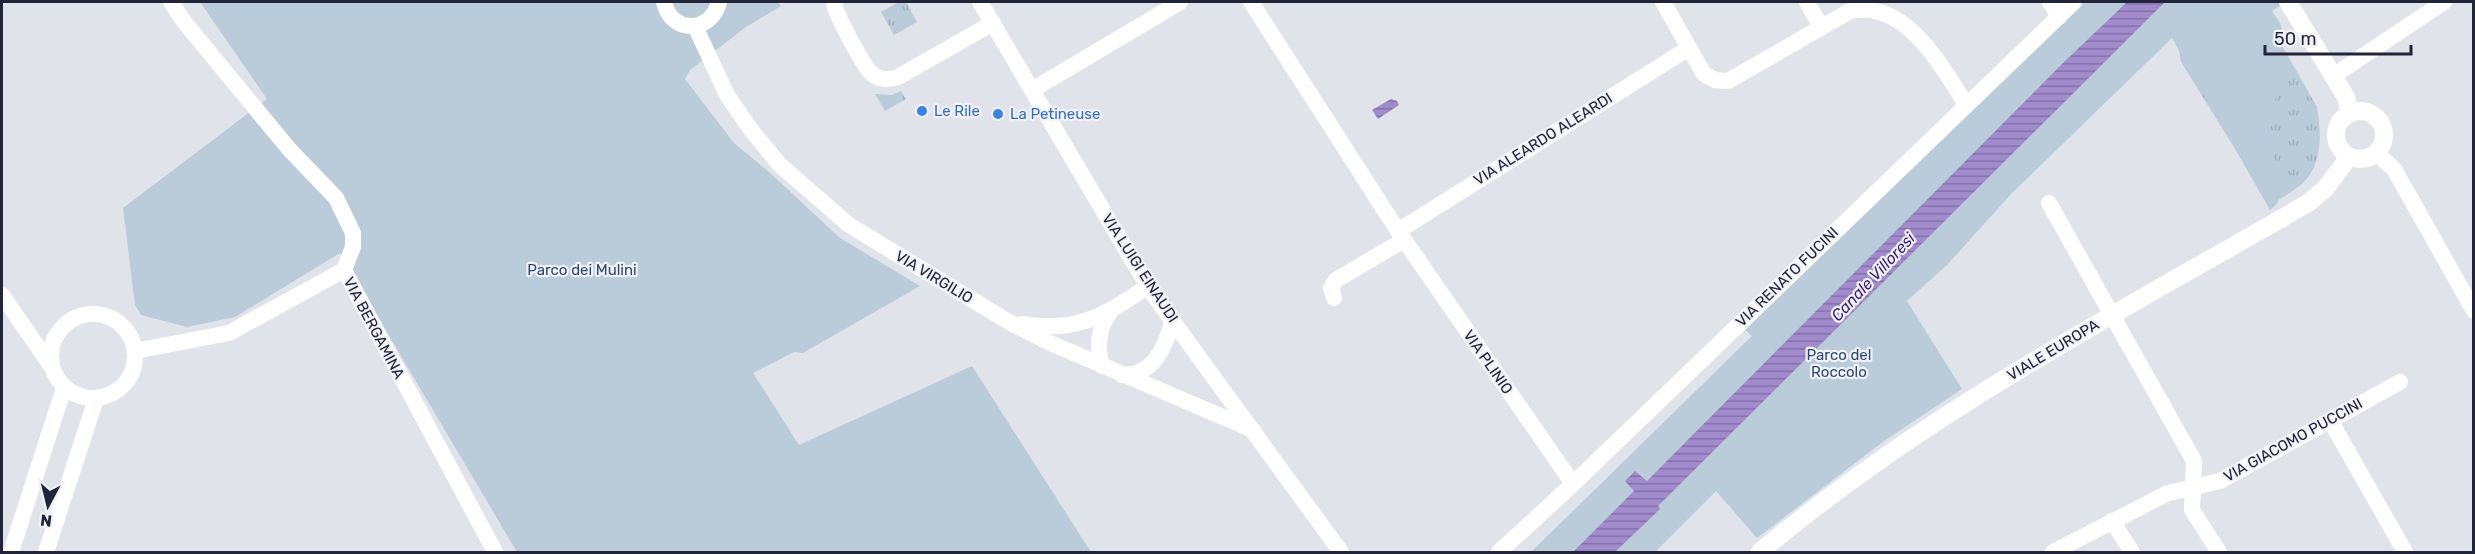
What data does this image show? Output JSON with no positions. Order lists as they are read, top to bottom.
{
  "streets": {
    "street": [
      "VIA ALEARDO ALEARDI",
      "VIA LUIGI EINAUDI",
      "VIA VIRGILIO",
      "VIA RENATO FUCINI",
      "VIA BERGAMINA",
      "VIALE EUROPA",
      "VIA PLINIO",
      "VIA GIACOMO PUCCINI"
    ]
  },
  "crossings": [
    ["VIA ALEARDO ALEARDI", "VIA PLINIO"],
    ["VIA LUIGI EINAUDI", "VIA VIRGILIO"],
    ["VIA RENATO FUCINI", "VIA PLINIO"]
  ],
  "water": ["Canale Villoresi"],
  "parks": ["Parco dei Mulini", "Parco del Roccolo"],
  "places": ["Le Rile", "La Petineuse"],
  "scale_bar": "50 m",
  "north": "bottom"
}
